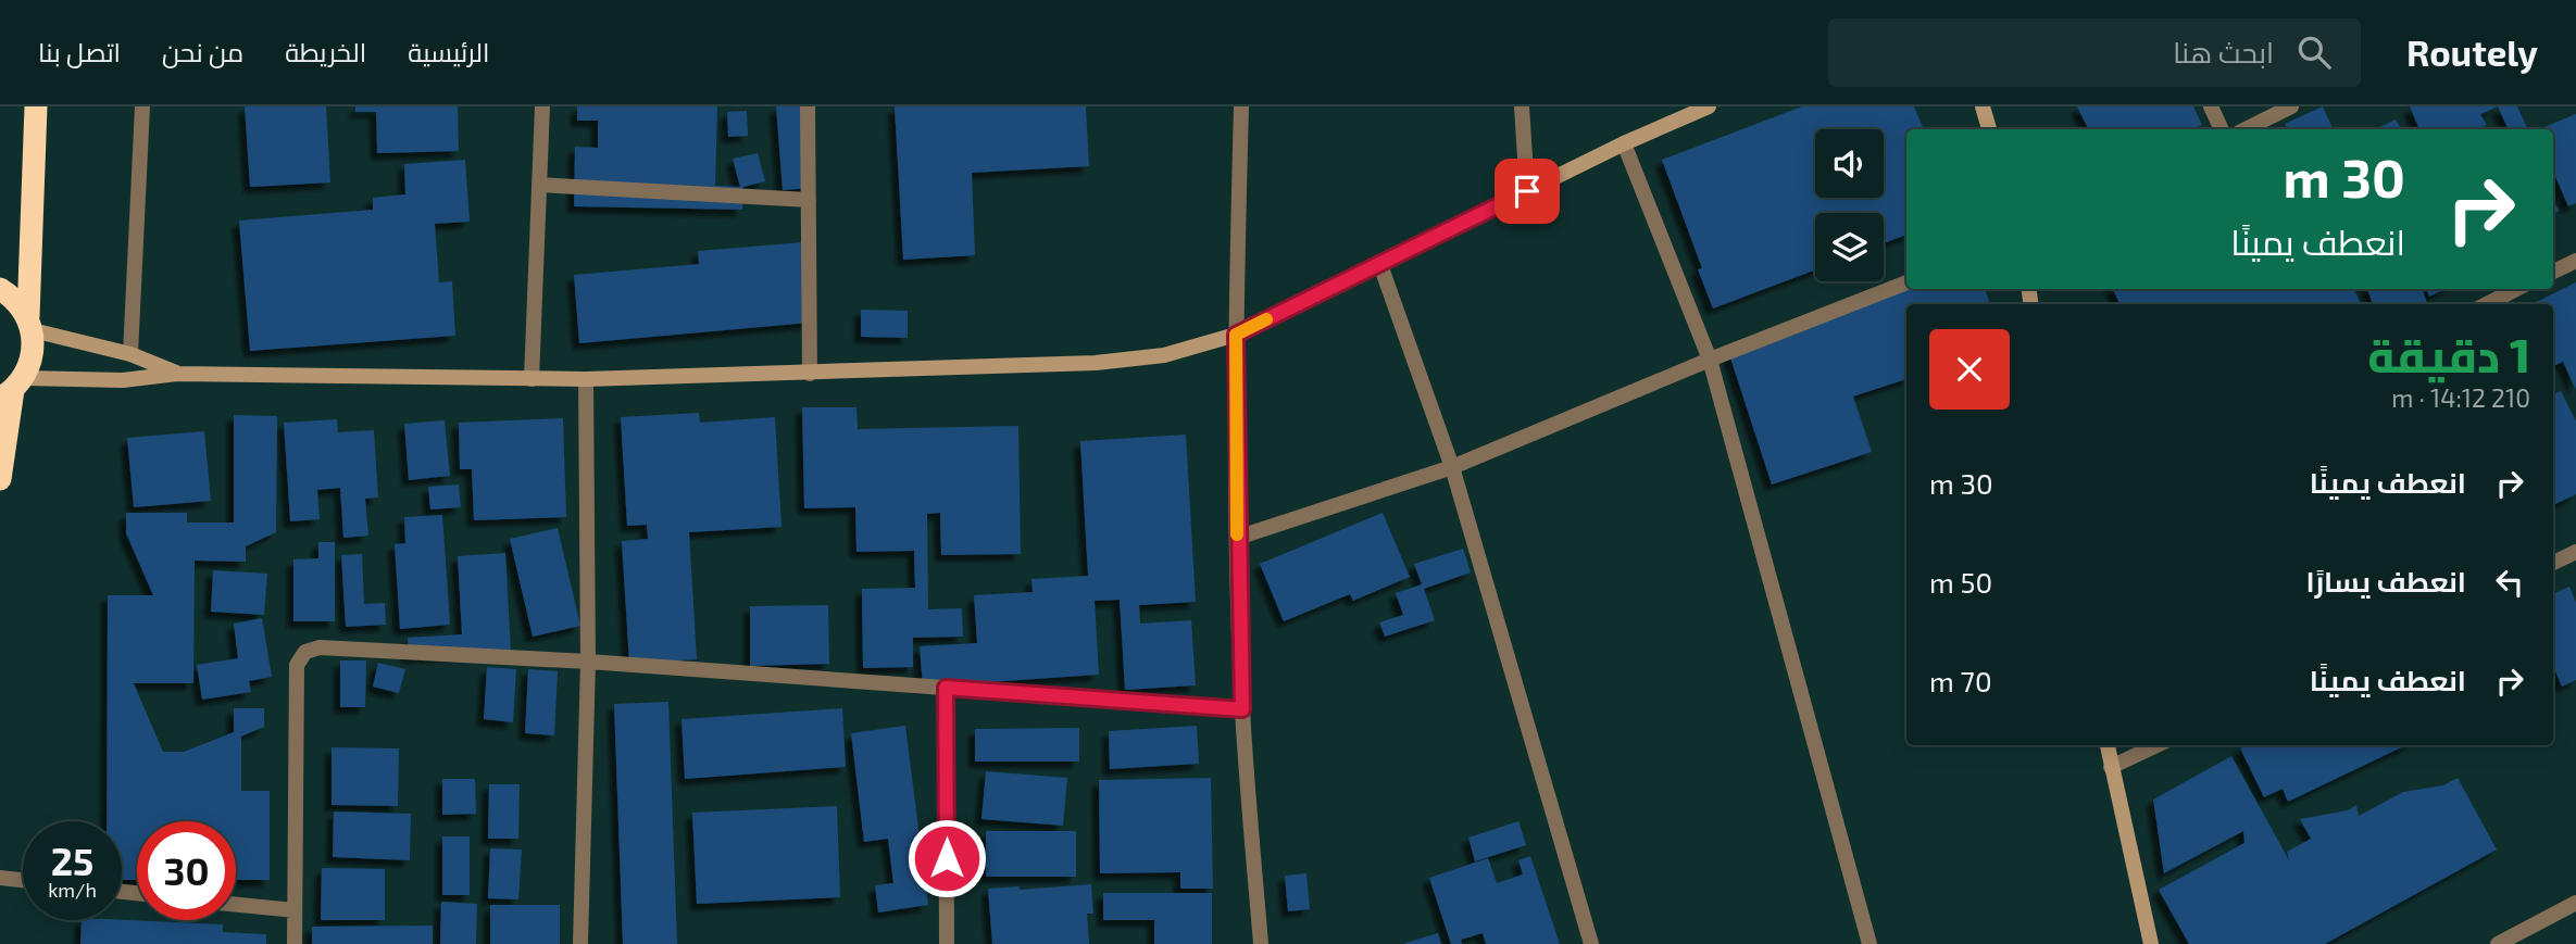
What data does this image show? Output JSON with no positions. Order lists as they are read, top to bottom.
{
  "page": {
    "header": "Routely",
    "search": "ابحث هنا",
    "nav": [
      "الرئيسية",
      "الخريطة",
      "من نحن",
      "اتصل بنا"
    ],
    "turn": ["30 m", "انعطف يمينًا"],
    "heading": ["1 دقيقة", "210 m · 14:12"],
    "list": [
      {
        "name": "انعطف يمينًا",
        "value": "30 m"
      },
      {
        "name": "انعطف يسارًا",
        "value": "50 m"
      },
      {
        "name": "انعطف يمينًا",
        "value": "70 m"
      }
    ],
    "speed": "25 km/h",
    "limit": "30"
  }
}
